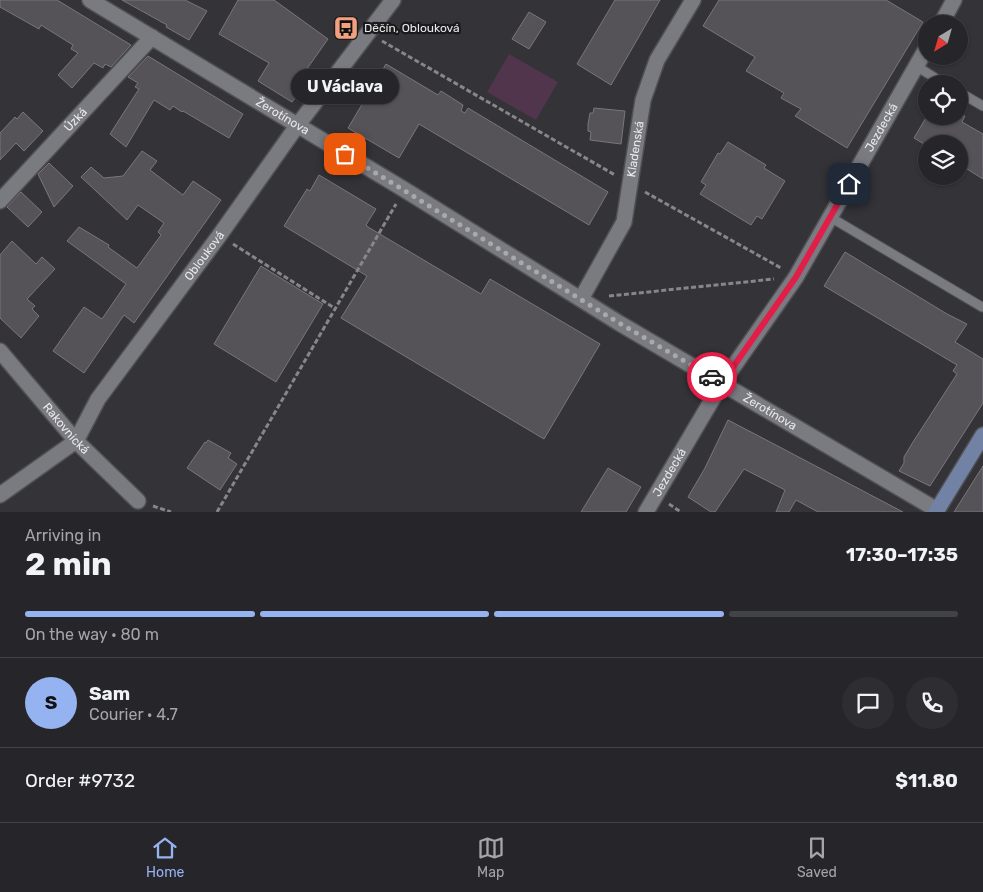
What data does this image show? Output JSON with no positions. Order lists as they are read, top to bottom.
{
  "streets": {
    "street": [
      "Žerotínova",
      "Úzká",
      "Jezdecká",
      "Kladenská",
      "Oblouková",
      "Rakovnická"
    ]
  },
  "crossings": [
    ["Žerotínova", "Úzká"],
    ["Žerotínova", "Jezdecká"],
    ["Žerotínova", "Kladenská"],
    ["Žerotínova", "Oblouková"],
    ["Oblouková", "Rakovnická"]
  ],
  "places": {
    "bus stop": ["Děčín, Oblouková"],
    "other": ["U Václava"]
  },
  "north": "bottom left",
  "page": {
    "bubble": "U Václava",
    "heading": ["2 min", "Arriving in", "17:30–17:35"],
    "panel": [
      "Sam",
      "Courier · 4.7",
      "Order #9732",
      "$11.80"
    ],
    "bar": "On the way · 80 m",
    "round": "S",
    "tabs": ["Home", "Map", "Saved"]
  }
}
